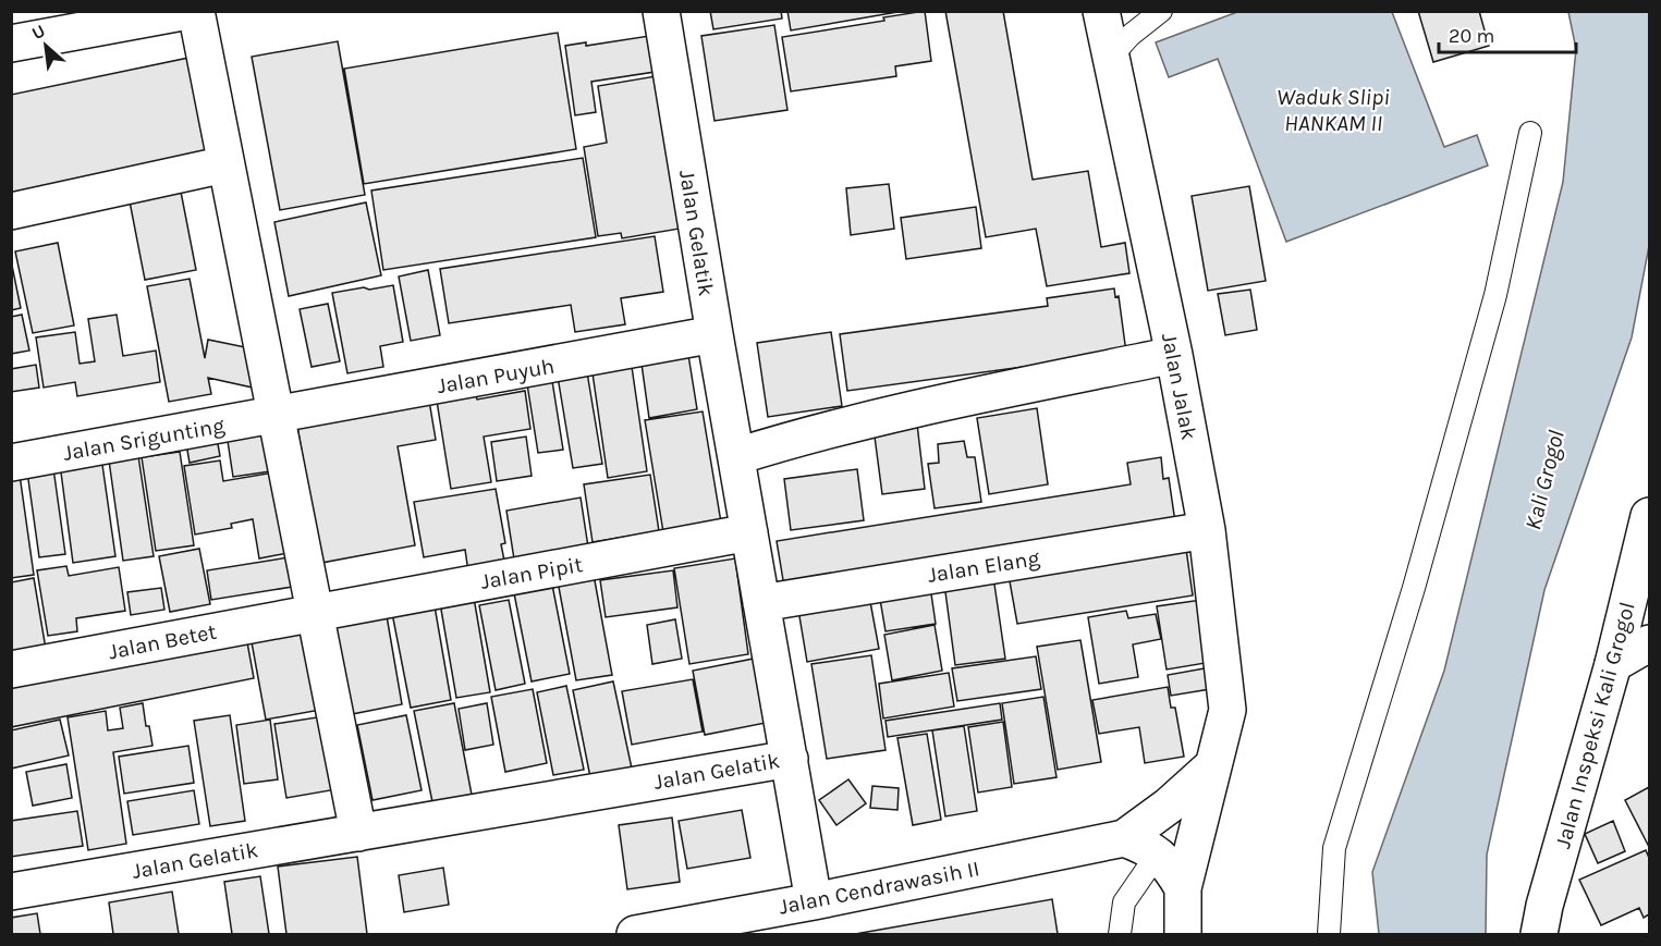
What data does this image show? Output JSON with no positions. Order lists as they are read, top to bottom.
{
  "streets": {
    "street": [
      "Jalan Gelatik",
      "Jalan Puyuh",
      "Jalan Jalak",
      "Jalan Srigunting",
      "Jalan Elang",
      "Jalan Pipit",
      "Jalan Betet",
      "Jalan Inspeksi Kali Grogol",
      "Jalan Cendrawasih II"
    ]
  },
  "crossings": [
    ["Jalan Gelatik", "Jalan Puyuh"],
    ["Jalan Gelatik", "Jalan Elang"],
    ["Jalan Gelatik", "Jalan Pipit"],
    ["Jalan Puyuh", "Jalan Srigunting"],
    ["Jalan Jalak", "Jalan Elang"],
    ["Jalan Jalak", "Jalan Cendrawasih II"],
    ["Jalan Pipit", "Jalan Betet"]
  ],
  "water": ["Waduk Slipi HANKAM II", "Kali Grogol"],
  "scale_bar": "20 m",
  "north": "top left"
}
